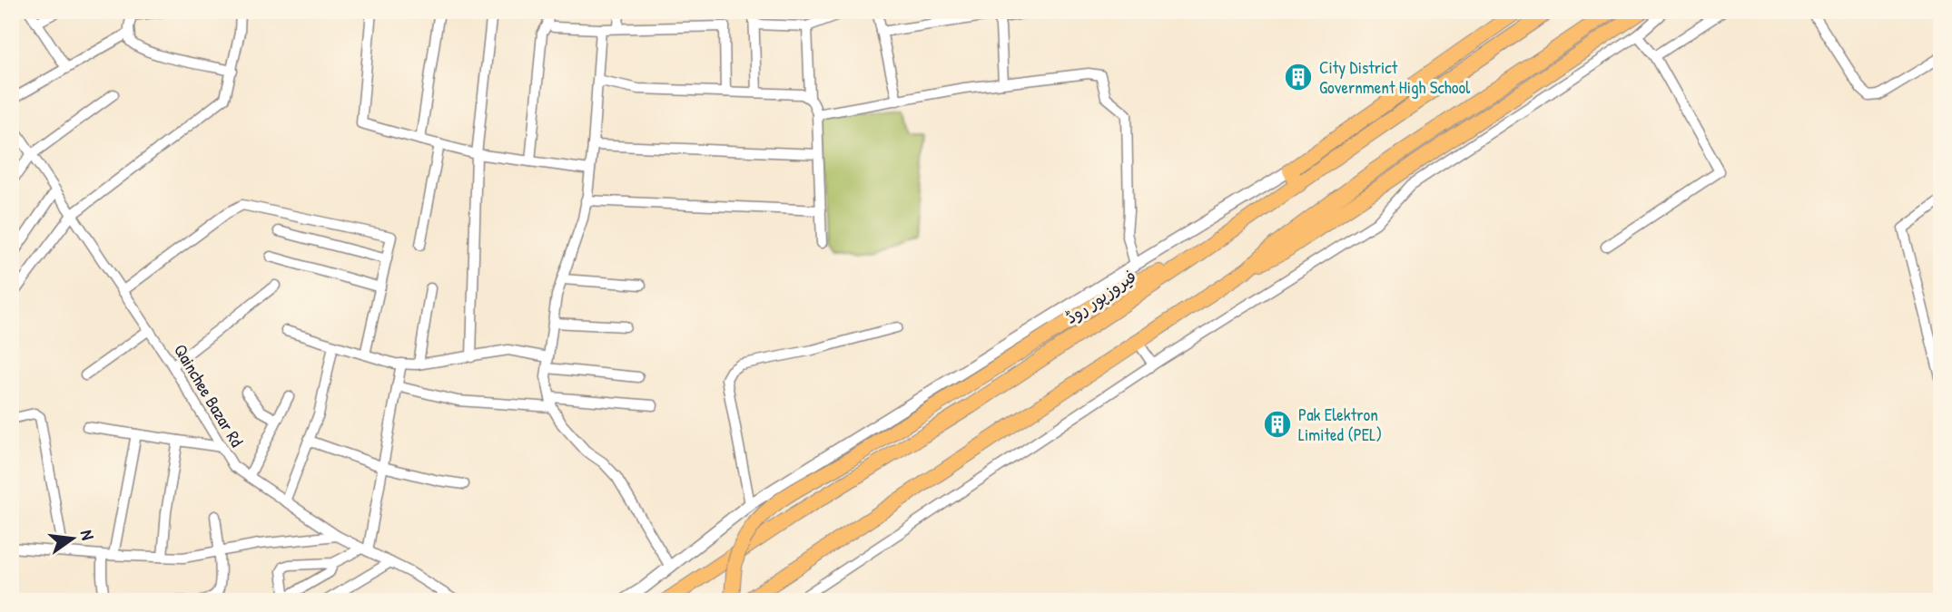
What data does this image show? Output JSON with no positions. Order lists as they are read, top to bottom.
{
  "streets": {
    "main road": ["فیروزپور روڈ"],
    "street": ["Qainchee Bazar Rd"]
  },
  "places": {
    "building": ["City District Government High School", "Pak Elektron Limited (PEL)"]
  },
  "north": "right"
}
